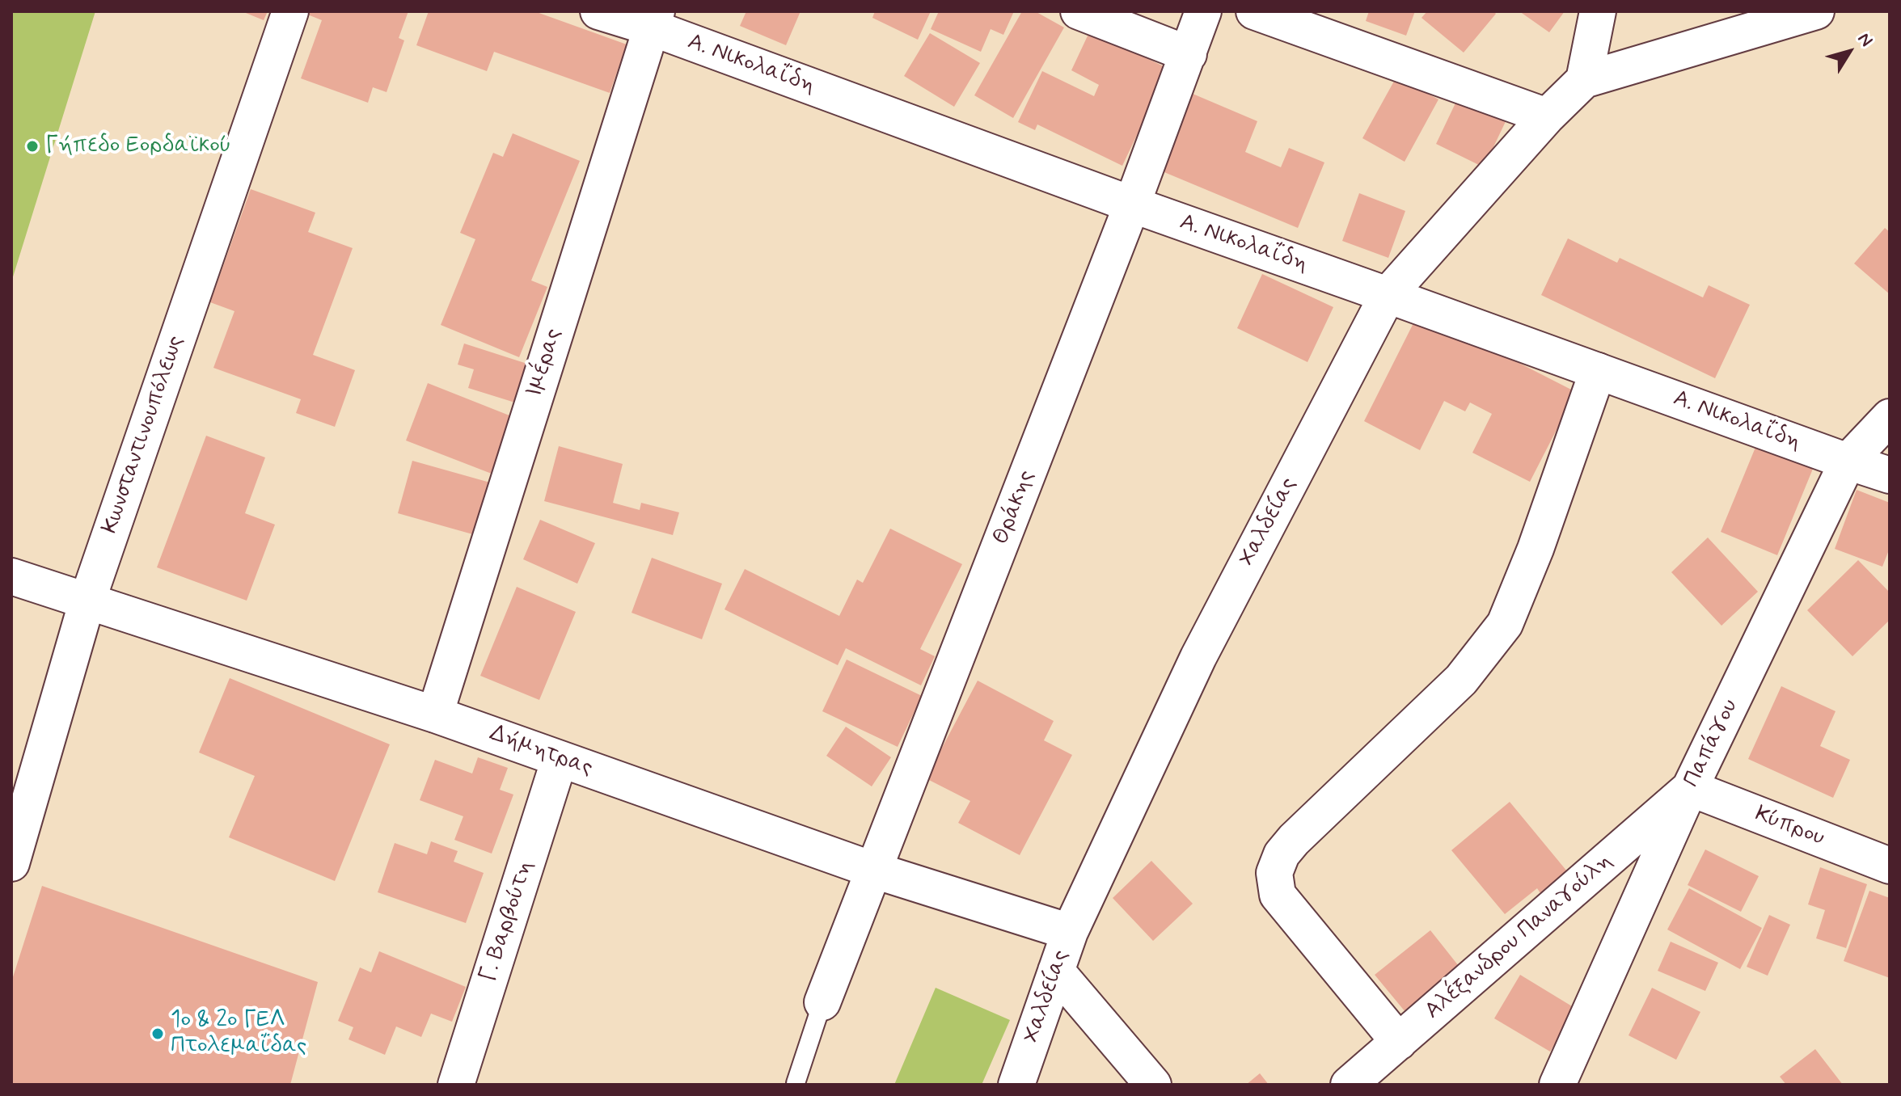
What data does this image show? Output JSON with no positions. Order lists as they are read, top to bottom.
{
  "streets": {
    "street": [
      "Α. Νικολαΐδη",
      "Ιμέρας",
      "Κωνσταντινουπόλεως",
      "Θράκης",
      "Χαλδείας",
      "Παπάγου",
      "Δήμητρας",
      "Κύπρου",
      "Γ. Βαρβούτη",
      "Αλέξανδρου Παναγούλη"
    ]
  },
  "crossings": [
    ["Α. Νικολαΐδη", "Ιμέρας"],
    ["Α. Νικολαΐδη", "Θράκης"],
    ["Α. Νικολαΐδη", "Χαλδείας"],
    ["Α. Νικολαΐδη", "Παπάγου"],
    ["Ιμέρας", "Δήμητρας"],
    ["Κωνσταντινουπόλεως", "Δήμητρας"],
    ["Θράκης", "Δήμητρας"],
    ["Χαλδείας", "Δήμητρας"],
    ["Παπάγου", "Κύπρου"],
    ["Παπάγου", "Αλέξανδρου Παναγούλη"],
    ["Δήμητρας", "Γ. Βαρβούτη"],
    ["Κύπρου", "Αλέξανδρου Παναγούλη"]
  ],
  "places": ["Γήπεδο Εορδαϊκού", "1ο & 2ο ΓΕΛ Πτολεμαΐδας"],
  "north": "top right"
}
